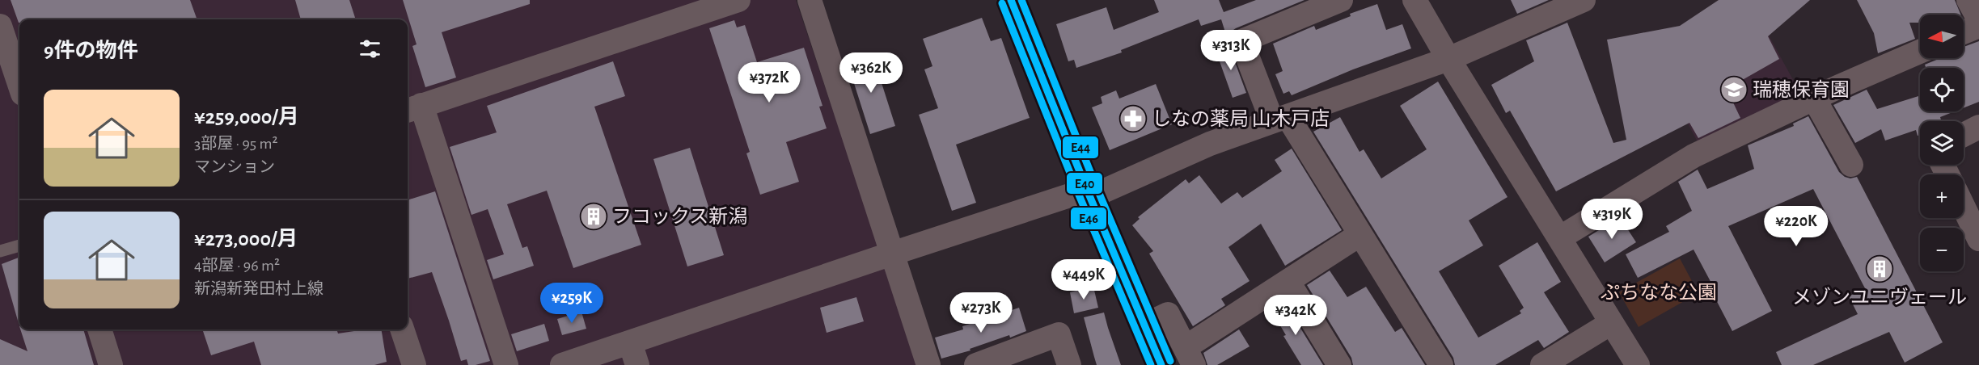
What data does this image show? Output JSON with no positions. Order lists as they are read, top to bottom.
{
  "parks": ["ぷちなな公園"],
  "places": {
    "school or university": ["瑞穂保育園"],
    "pharmacy": ["しなの薬局 山木戸店"],
    "building": ["フコックス新潟", "メゾンユニヴェール"]
  },
  "lines": ["transit line E40", "transit line E44", "transit line E46"],
  "north": "left",
  "page": {
    "map_buttons": ["+", "−"],
    "heading": "9件の物件",
    "price": [
      "¥313K",
      "¥362K",
      "¥372K",
      "¥319K",
      "¥220K",
      "¥449K",
      "¥259K",
      "¥273K",
      "¥342K"
    ],
    "list": [
      {
        "name": "¥259,000/月",
        "note": "3部屋 · 95 m² · マンション"
      },
      {
        "name": "¥273,000/月",
        "note": "4部屋 · 96 m² · 新潟新発田村上線"
      }
    ]
  }
}
